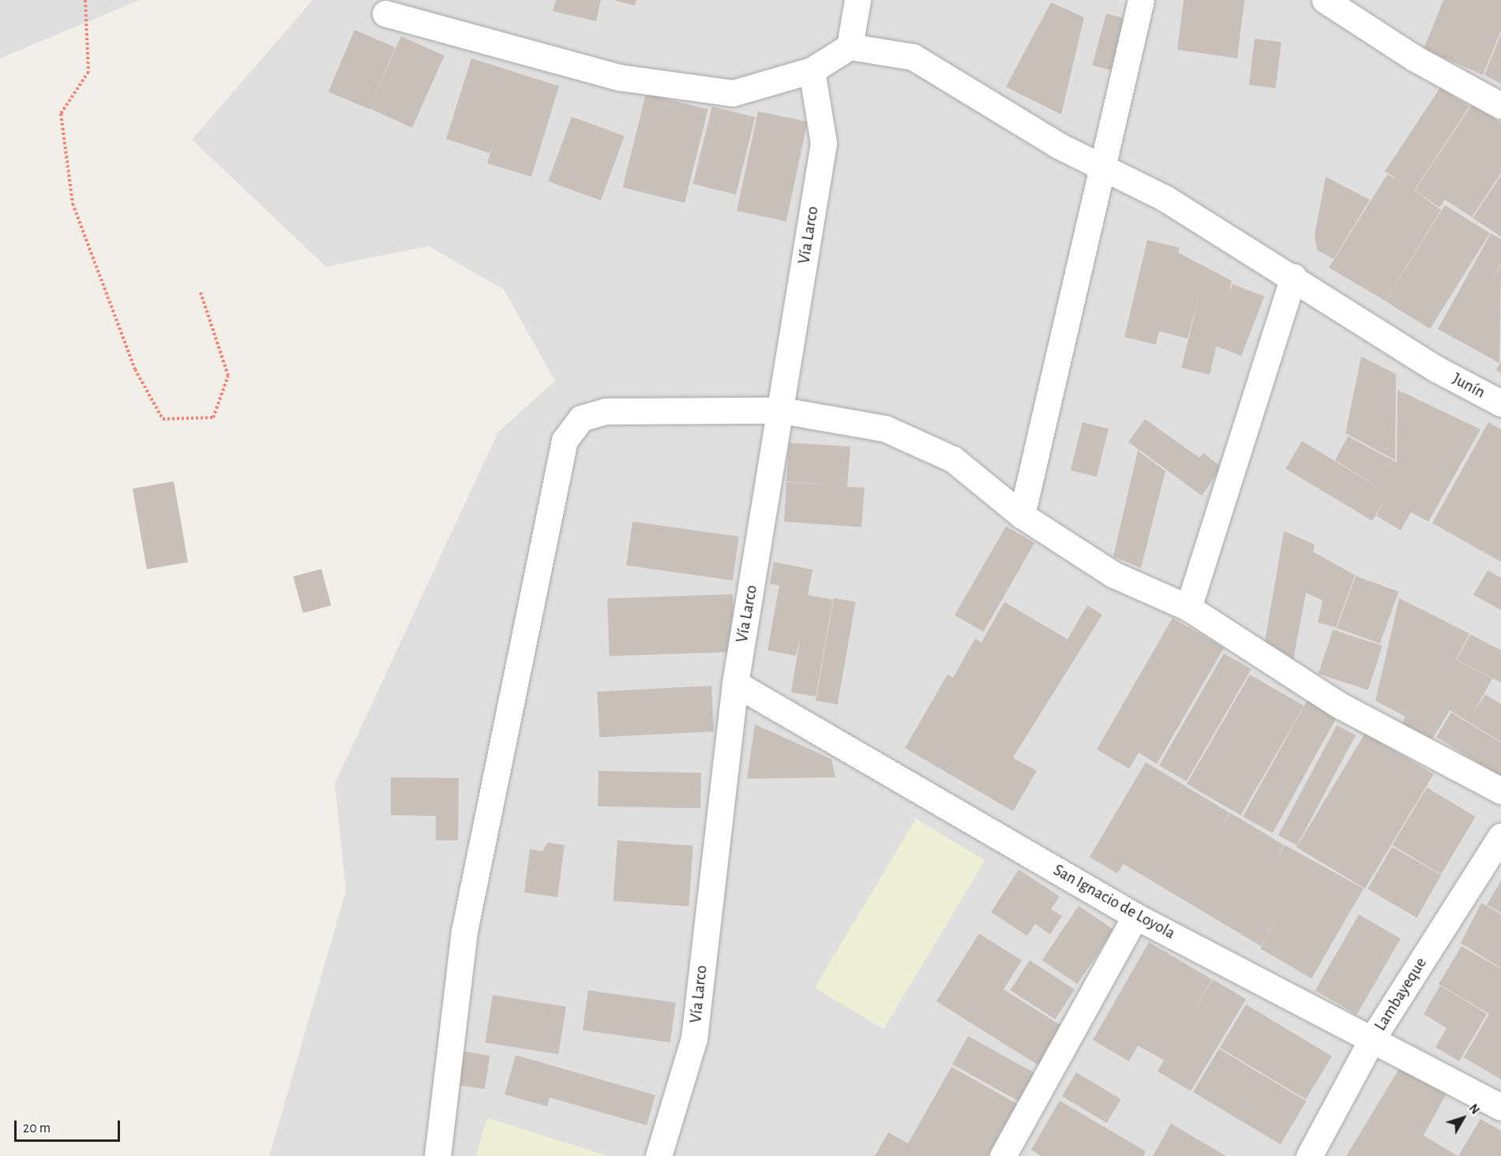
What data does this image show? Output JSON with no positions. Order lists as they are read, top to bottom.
{
  "streets": {
    "street": [
      "Vía Larco",
      "Junín",
      "San Ignacio de Loyola",
      "Lambayeque"
    ]
  },
  "crossings": [
    ["Vía Larco", "San Ignacio de Loyola"],
    ["San Ignacio de Loyola", "Lambayeque"]
  ],
  "scale_bar": "20 m",
  "north": "top right"
}
